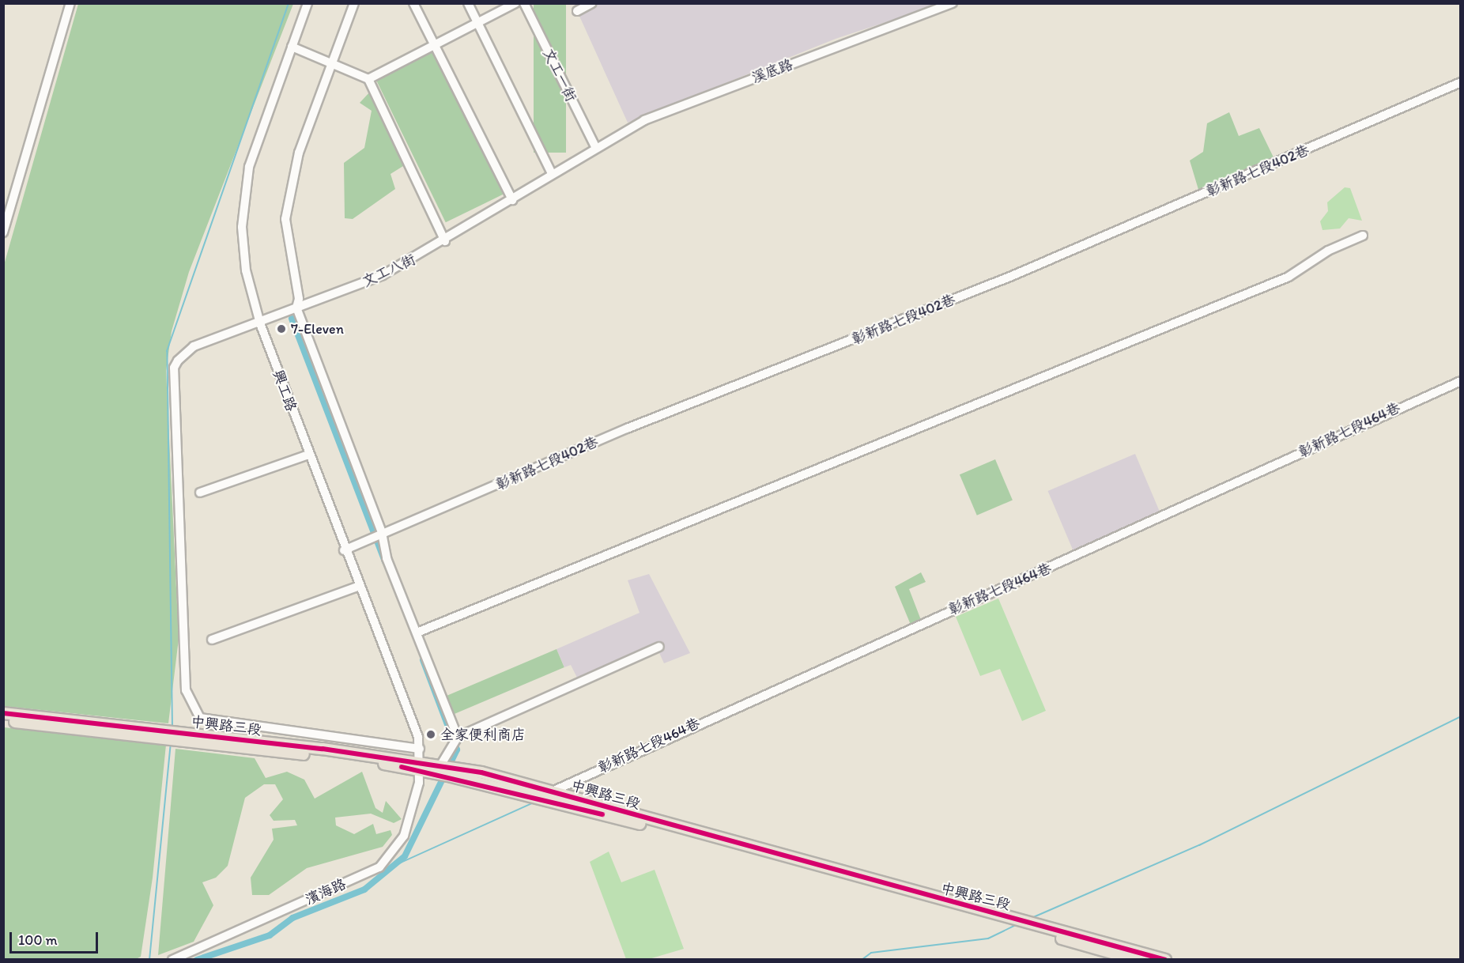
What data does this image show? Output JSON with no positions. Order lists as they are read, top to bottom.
{
  "streets": {
    "main road": ["中興路三段"],
    "street": [
      "溪底路",
      "文工一街",
      "彰新路七段402巷",
      "文工八街",
      "興工路",
      "彰新路七段464巷",
      "濱海路"
    ]
  },
  "crossings": [
    ["溪底路", "文工一街"],
    ["溪底路", "文工八街"],
    ["文工一街", "文工八街"],
    ["彰新路七段402巷", "興工路"],
    ["文工八街", "興工路"],
    ["興工路", "中興路三段"],
    ["興工路", "濱海路"],
    ["彰新路七段464巷", "中興路三段"],
    ["中興路三段", "濱海路"]
  ],
  "places": ["7-Eleven", "全家便利商店"],
  "scale_bar": "100 m"
}
